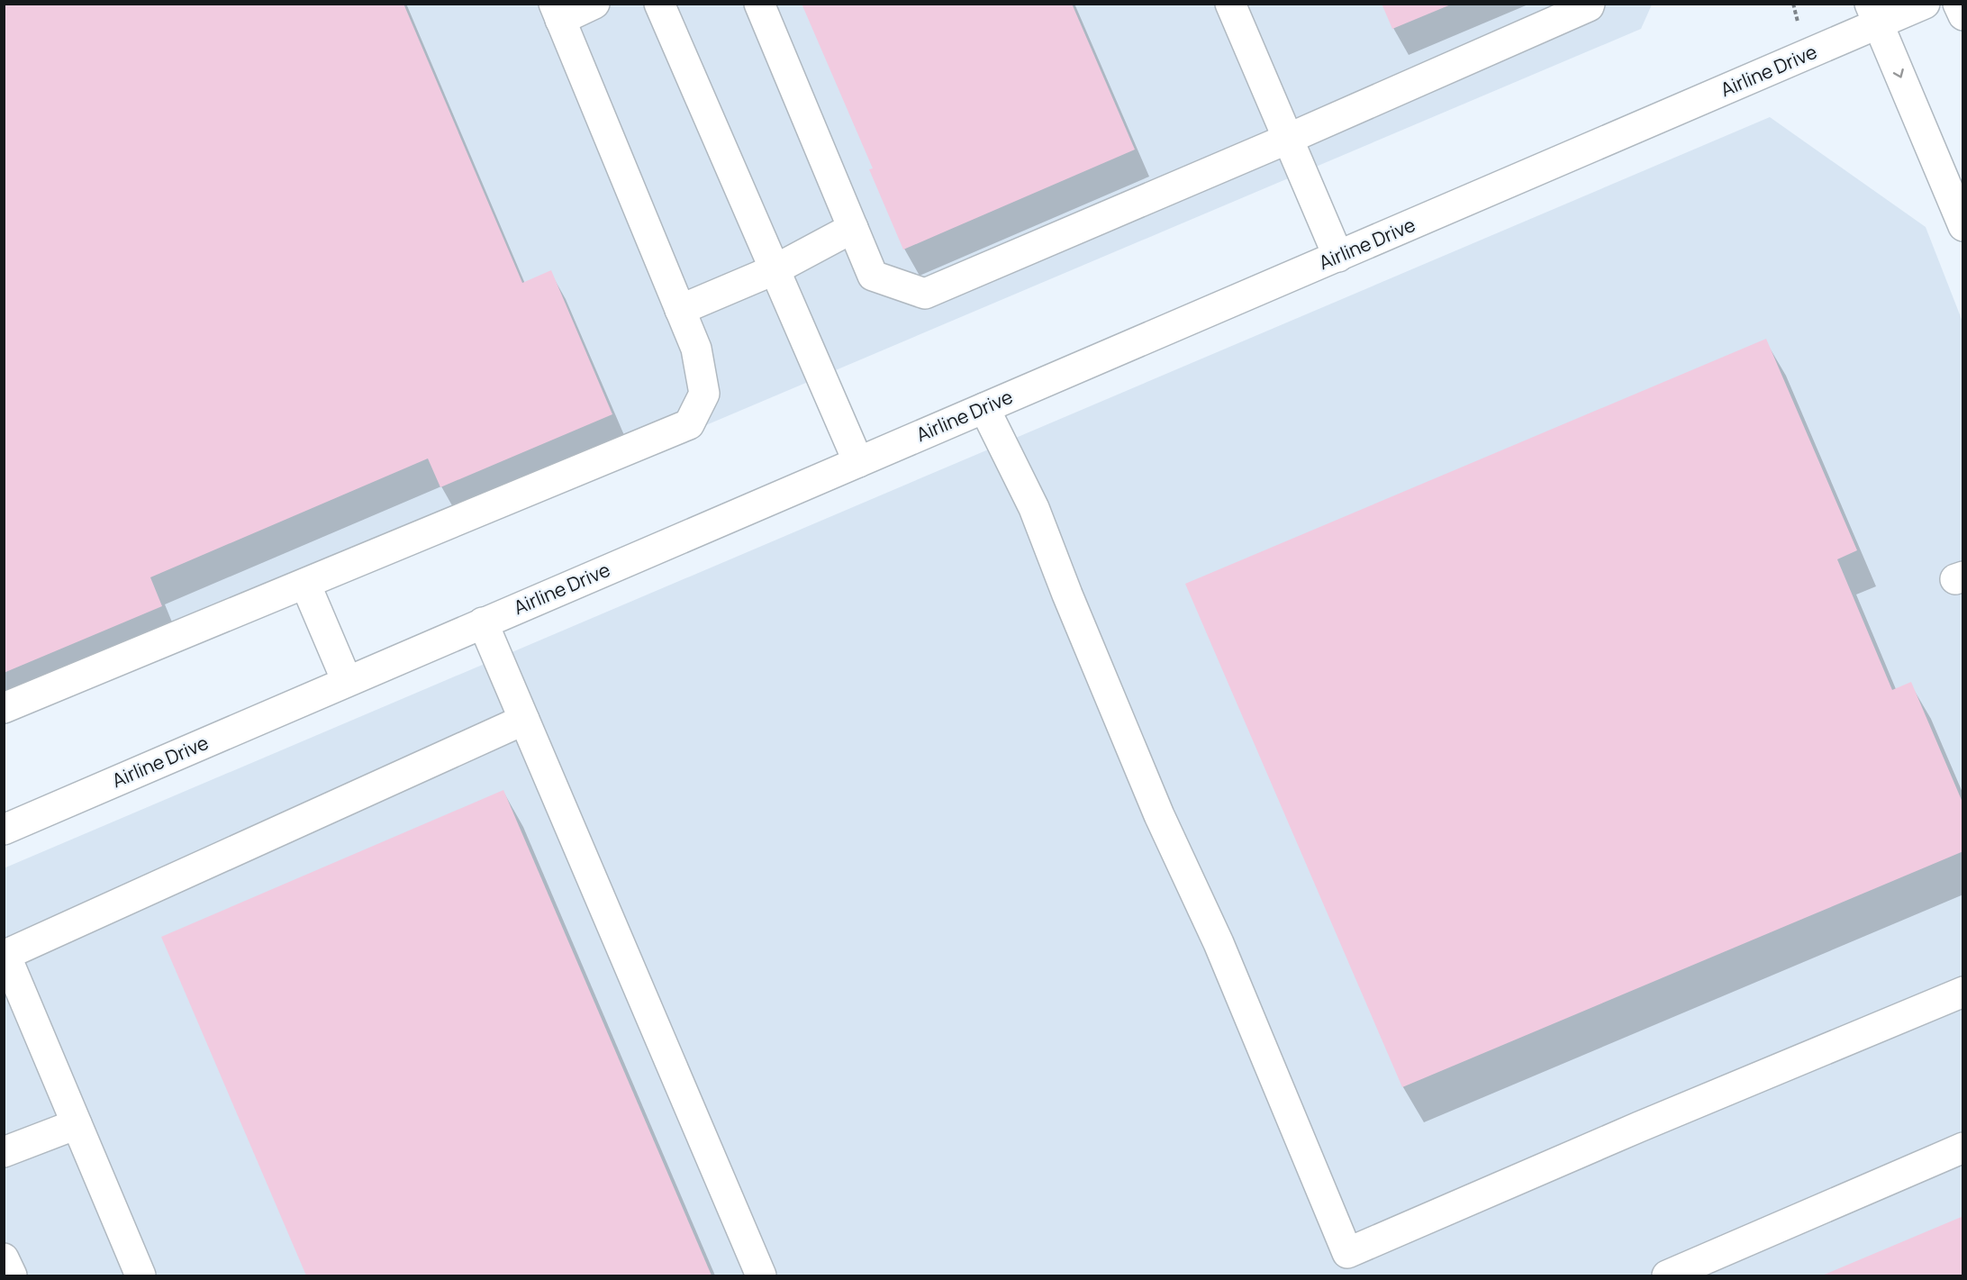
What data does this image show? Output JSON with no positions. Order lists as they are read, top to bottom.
{
  "streets": {
    "street": ["Airline Drive"]
  }
}
